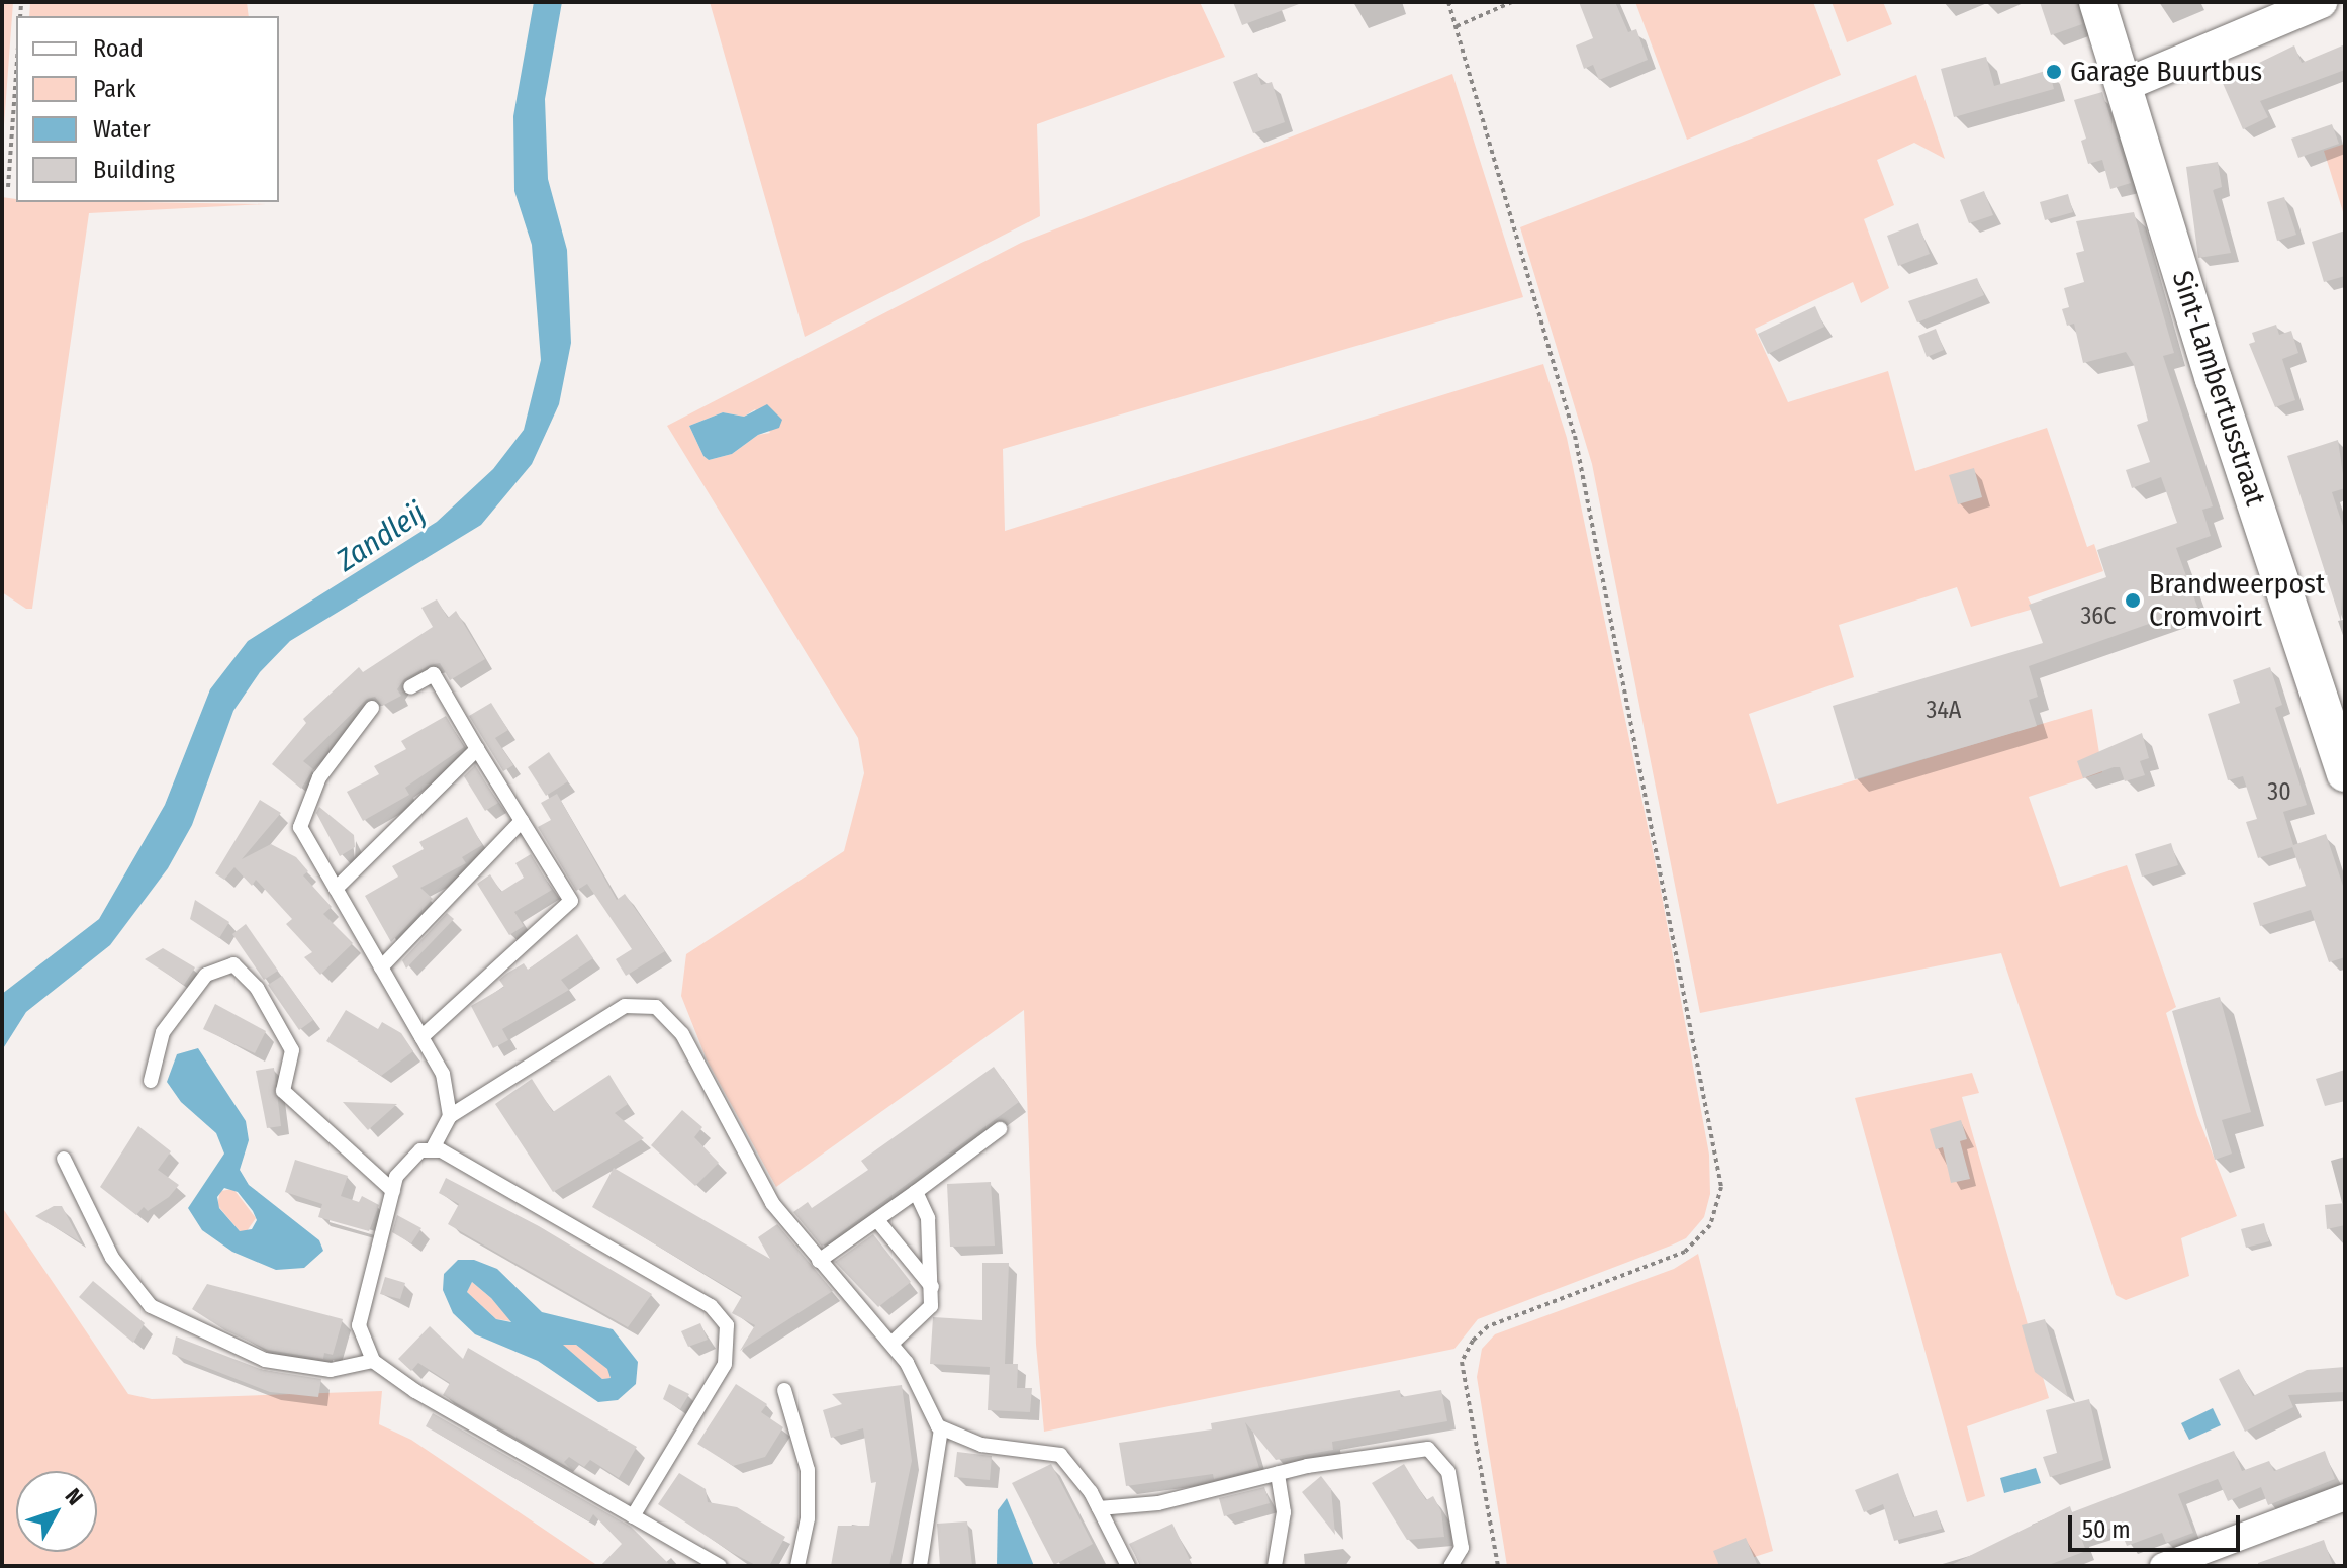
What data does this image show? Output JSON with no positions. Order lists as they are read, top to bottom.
{
  "streets": {
    "main road": ["Sint-Lambertusstraat"]
  },
  "water": ["Zandleij"],
  "places": ["Garage Buurtbus", "Brandweerpost Cromvoirt"],
  "house_numbers": ["36C", "34A", "30"],
  "legend": [
    "Road",
    "Park",
    "Water",
    "Building"
  ],
  "scale_bar": "50 m",
  "north": "top right"
}
